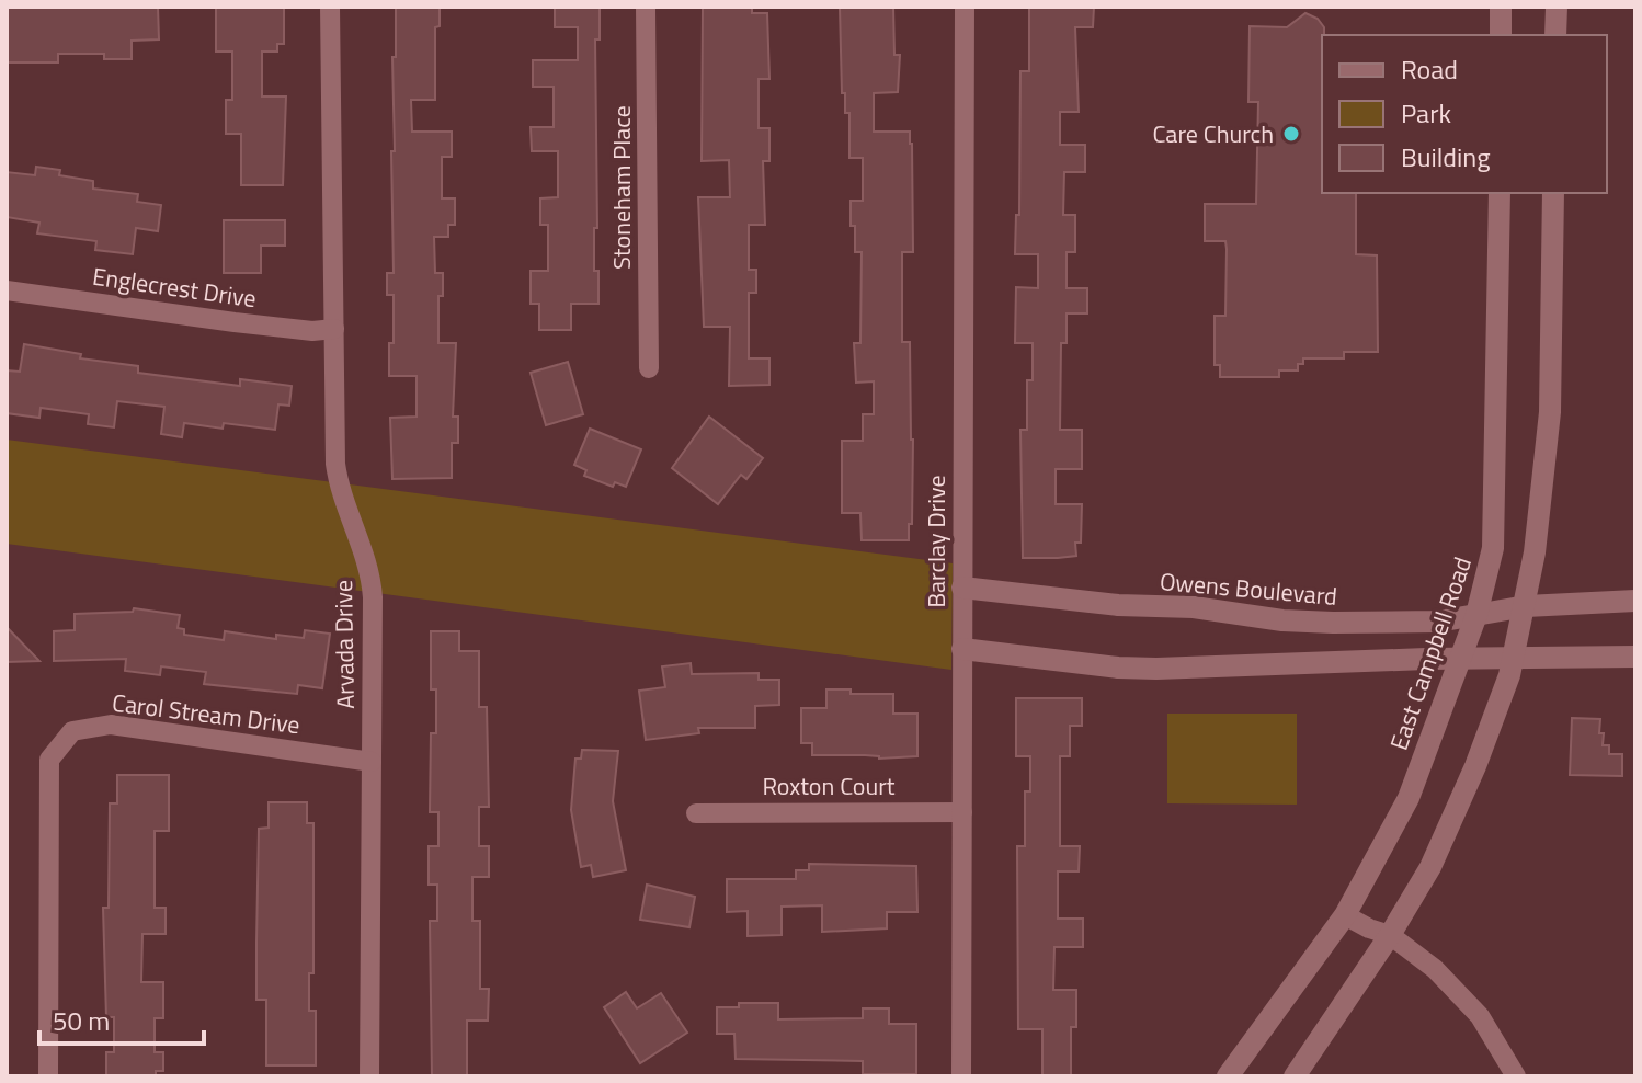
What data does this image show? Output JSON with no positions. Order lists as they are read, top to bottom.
{
  "streets": {
    "main road": ["Owens Boulevard", "East Campbell Road"],
    "street": [
      "Stoneham Place",
      "Englecrest Drive",
      "Barclay Drive",
      "Arvada Drive",
      "Carol Stream Drive",
      "Roxton Court"
    ]
  },
  "crossings": [
    ["Englecrest Drive", "Arvada Drive"],
    ["Barclay Drive", "Owens Boulevard"],
    ["Barclay Drive", "Roxton Court"],
    ["Owens Boulevard", "East Campbell Road"],
    ["Arvada Drive", "Carol Stream Drive"]
  ],
  "places": ["Care Church"],
  "legend": ["Road", "Park", "Building"],
  "scale_bar": "50 m"
}
